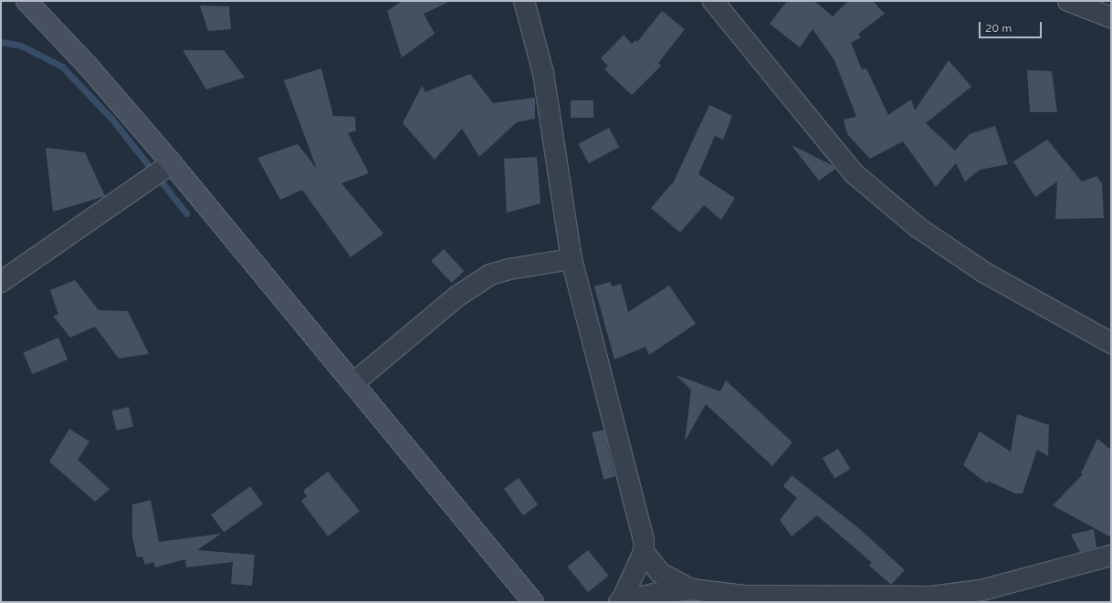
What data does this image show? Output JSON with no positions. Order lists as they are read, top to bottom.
{
  "scale_bar": "20 m"
}
